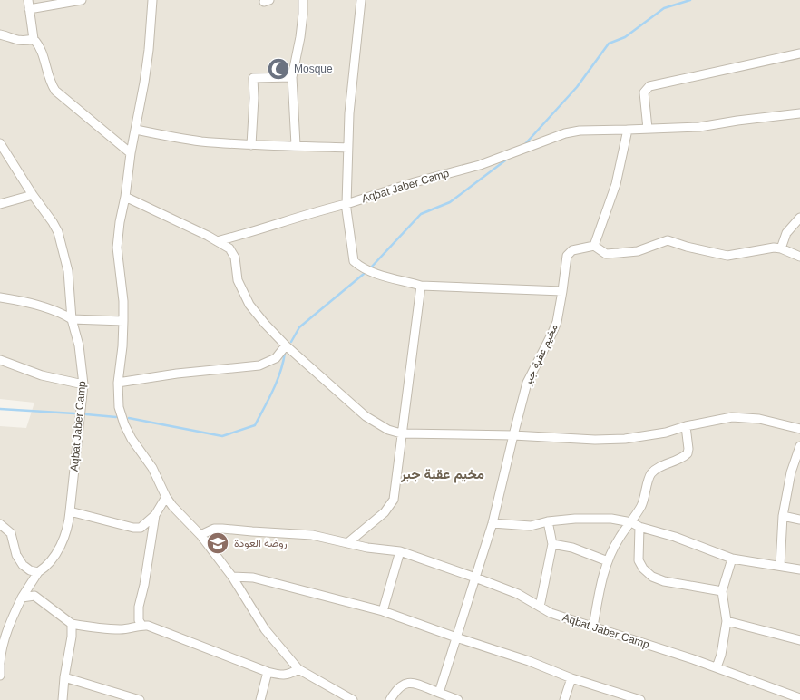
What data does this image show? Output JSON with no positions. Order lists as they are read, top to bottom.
{
  "streets": {
    "street": ["Aqbat Jaber Camp", "مخيم عقبة جبر"]
  },
  "crossings": [
    ["Aqbat Jaber Camp", "مخيم عقبة جبر"]
  ],
  "districts": ["مخيم عقبة جبر"],
  "places": {
    "mosque": ["Mosque"],
    "school or university": ["روضة العودة"]
  }
}
